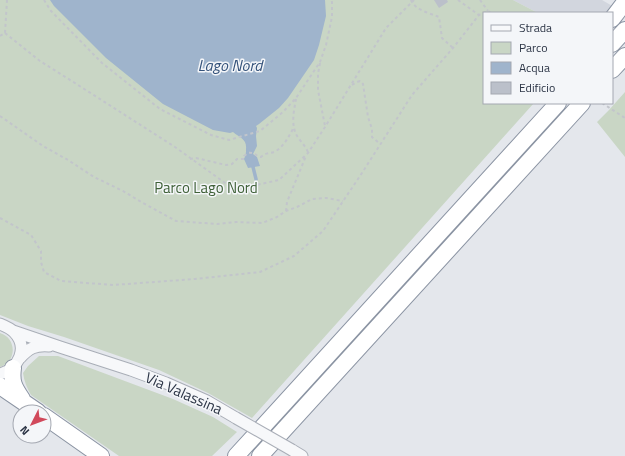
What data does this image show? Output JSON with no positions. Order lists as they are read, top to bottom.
{
  "streets": {
    "street": ["Via Valassina"]
  },
  "water": ["Lago Nord"],
  "parks": ["Parco Lago Nord"],
  "legend": [
    "Strada",
    "Parco",
    "Acqua",
    "Edificio"
  ],
  "north": "bottom left"
}
